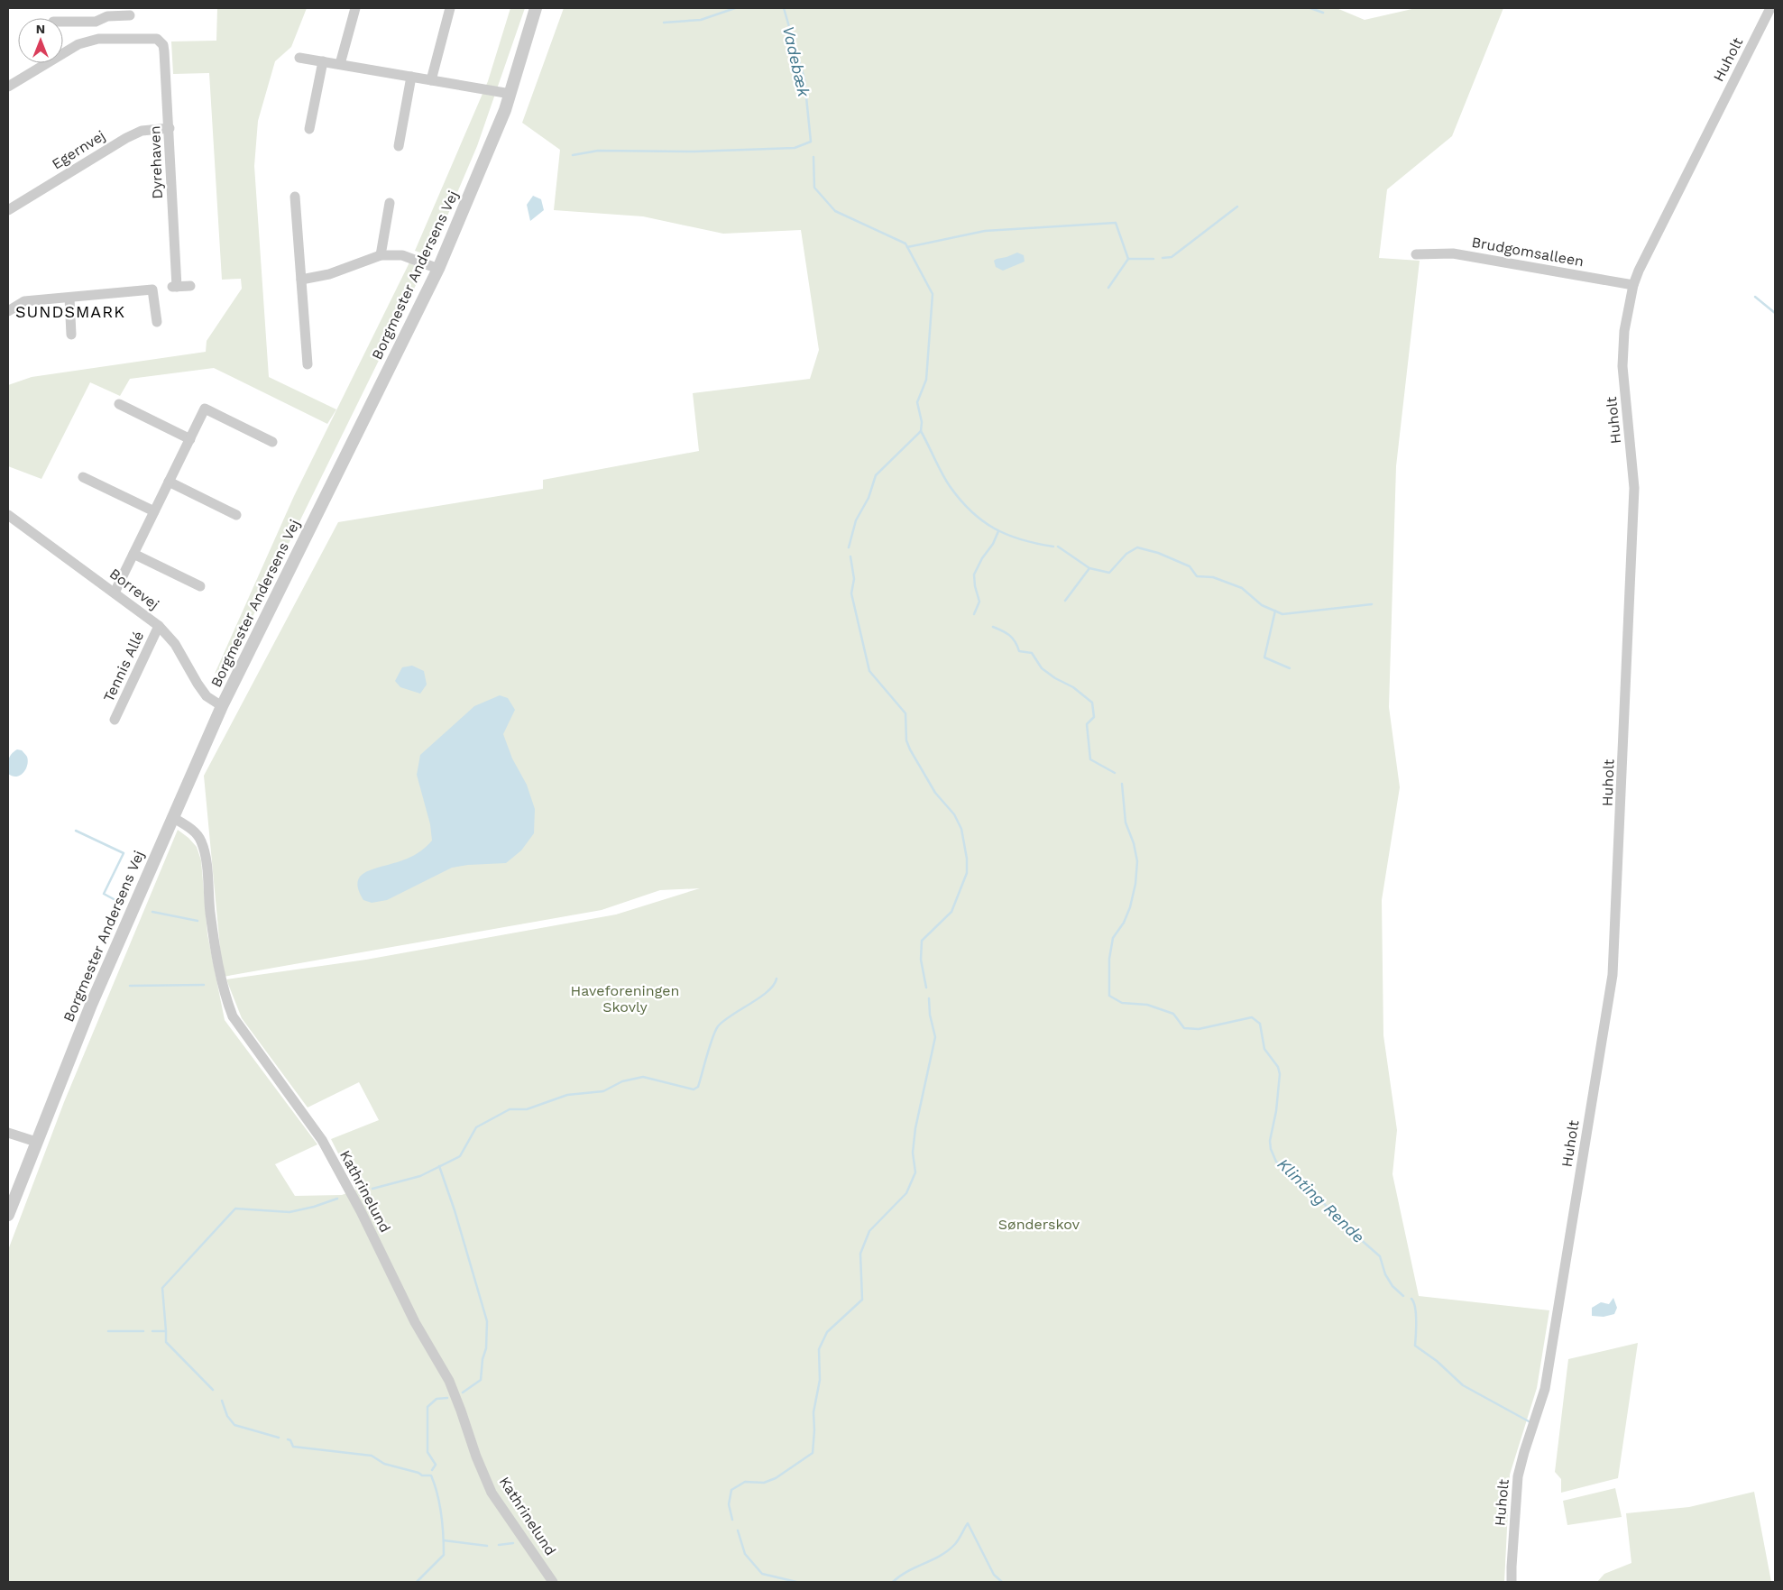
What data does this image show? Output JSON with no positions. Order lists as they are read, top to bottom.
{
  "streets": {
    "street": [
      "Huholt",
      "Egernvej",
      "Dyrehaven",
      "Brudgomsalleen",
      "Borgmester Andersens Vej",
      "Borrevej",
      "Tennis Allé",
      "Kathrinelund"
    ]
  },
  "crossings": [
    ["Huholt", "Brudgomsalleen"],
    ["Egernvej", "Dyrehaven"],
    ["Borgmester Andersens Vej", "Borrevej"],
    ["Borgmester Andersens Vej", "Kathrinelund"],
    ["Borrevej", "Tennis Allé"]
  ],
  "districts": ["SUNDSMARK"],
  "water": ["Vadebæk", "Klinting Rende"],
  "parks": ["Haveforeningen Skovly", "Sønderskov"],
  "north": "top"
}
